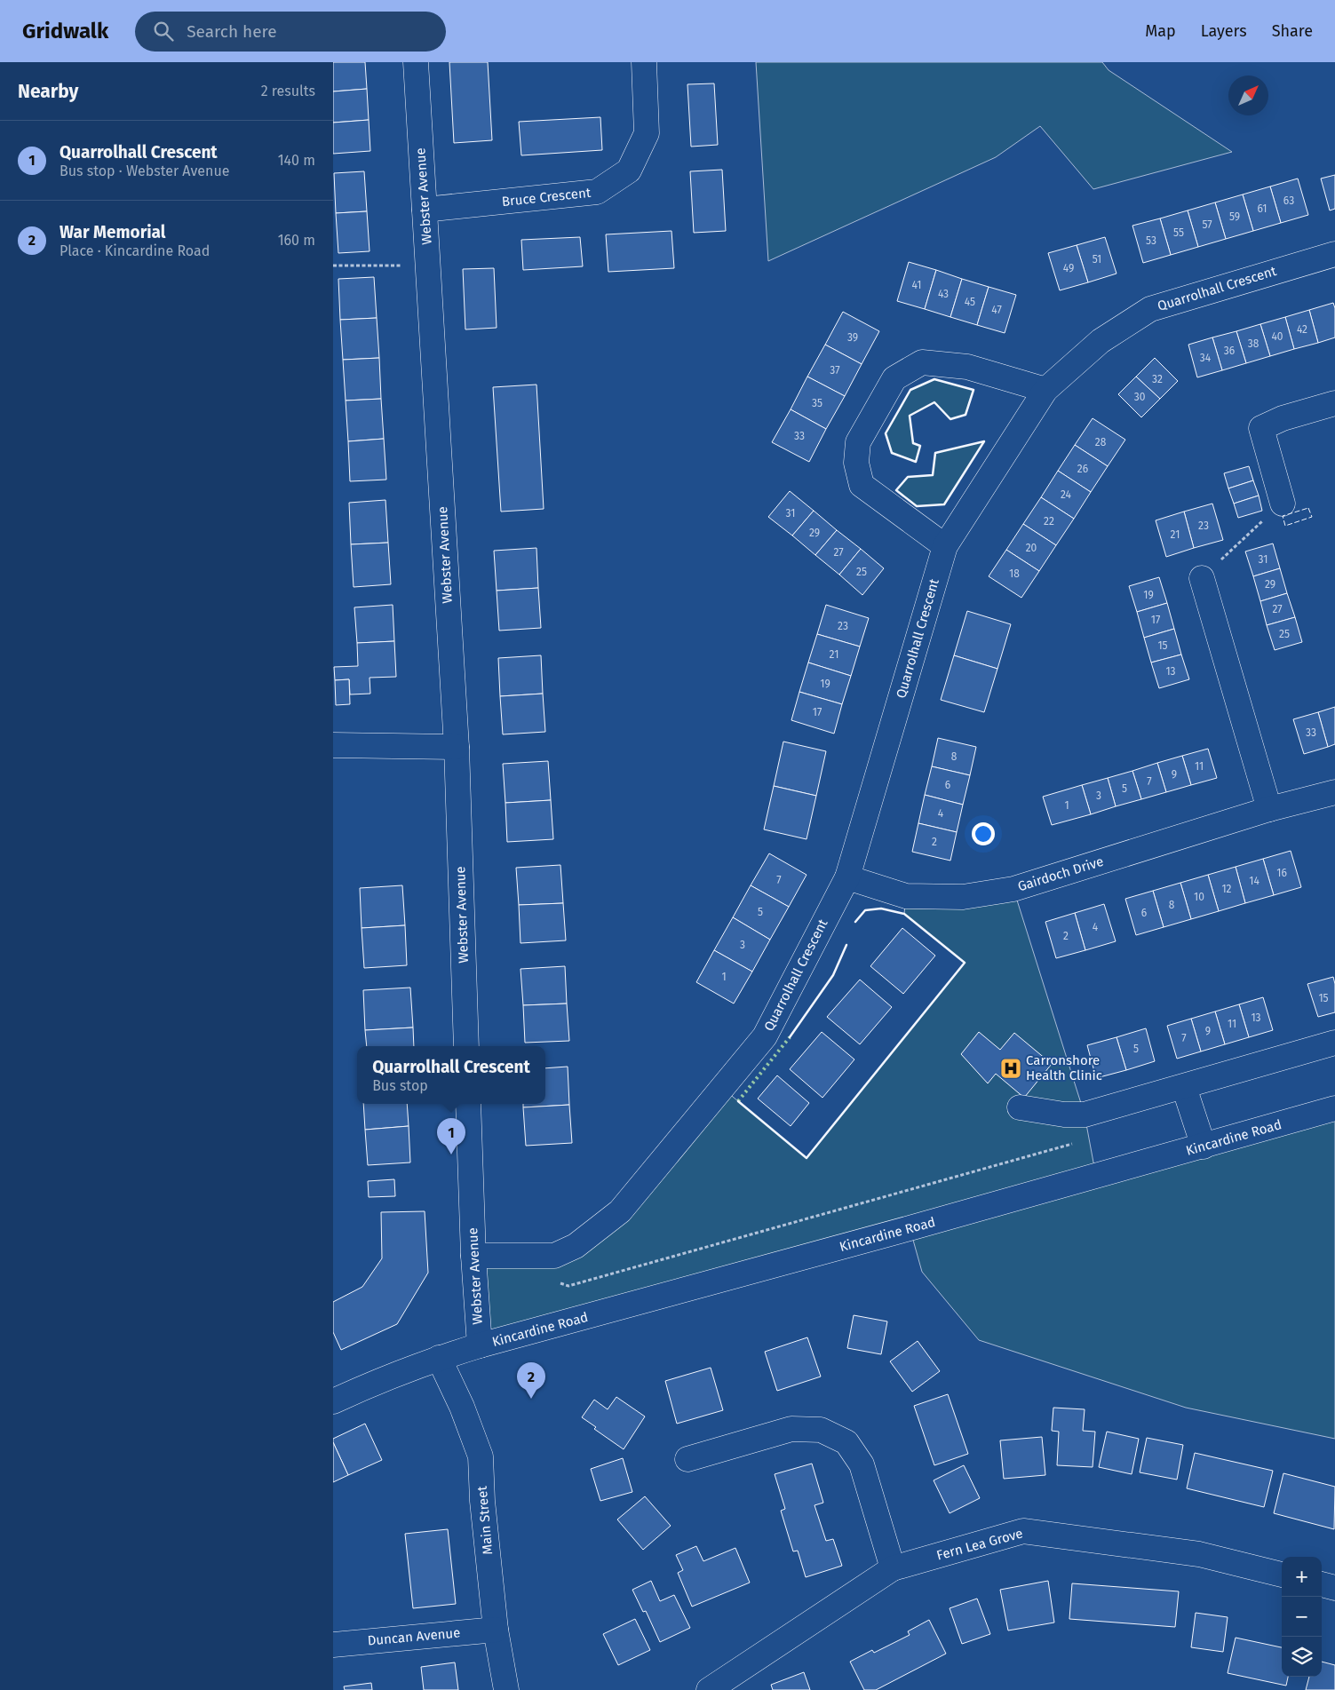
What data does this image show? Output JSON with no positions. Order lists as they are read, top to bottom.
{
  "streets": {
    "street": [
      "Webster Avenue",
      "Bruce Crescent",
      "Quarrolhall Crescent",
      "Gairdoch Drive",
      "Kincardine Road",
      "Main Street",
      "Fern Lea Grove",
      "Duncan Avenue"
    ]
  },
  "crossings": [
    ["Webster Avenue", "Bruce Crescent"],
    ["Webster Avenue", "Quarrolhall Crescent"],
    ["Webster Avenue", "Kincardine Road"],
    ["Quarrolhall Crescent", "Gairdoch Drive"],
    ["Kincardine Road", "Main Street"],
    ["Main Street", "Duncan Avenue"]
  ],
  "places": {
    "hospital": ["Carronshore Health Clinic"]
  },
  "house_numbers": [
    "63",
    "61",
    "59",
    "57",
    "55",
    "53",
    "51",
    "49",
    "41",
    "43",
    "45",
    "47",
    "42",
    "40",
    "39",
    "38",
    "36",
    "34",
    "37",
    "32",
    "30",
    "35",
    "33",
    "28",
    "26",
    "24",
    "31",
    "22",
    "23",
    "29",
    "21",
    "20",
    "27",
    "31",
    "25",
    "18",
    "29",
    "19",
    "27",
    "17",
    "23",
    "25",
    "15",
    "21",
    "13",
    "19",
    "17",
    "33",
    "8",
    "11",
    "9",
    "7",
    "6",
    "5",
    "3",
    "1",
    "4",
    "2",
    "16",
    "7",
    "14",
    "12",
    "10",
    "8",
    "5",
    "6",
    "4",
    "2",
    "3",
    "1",
    "15",
    "13",
    "11",
    "9",
    "7",
    "5"
  ],
  "north": "top right",
  "page": {
    "header": "Gridwalk",
    "search": "Search here",
    "nav": ["Map", "Layers", "Share"],
    "heading": ["Nearby", "2 results"],
    "list": [
      {
        "mark": "1",
        "name": "Quarrolhall Crescent",
        "note": "Bus stop · Webster Avenue",
        "value": "140 m"
      },
      {
        "mark": "2",
        "name": "War Memorial",
        "note": "Place · Kincardine Road",
        "value": "160 m"
      }
    ],
    "popup": ["Quarrolhall Crescent", "Bus stop"],
    "pins": ["1", "2"],
    "map_buttons": ["+", "−"]
  }
}
